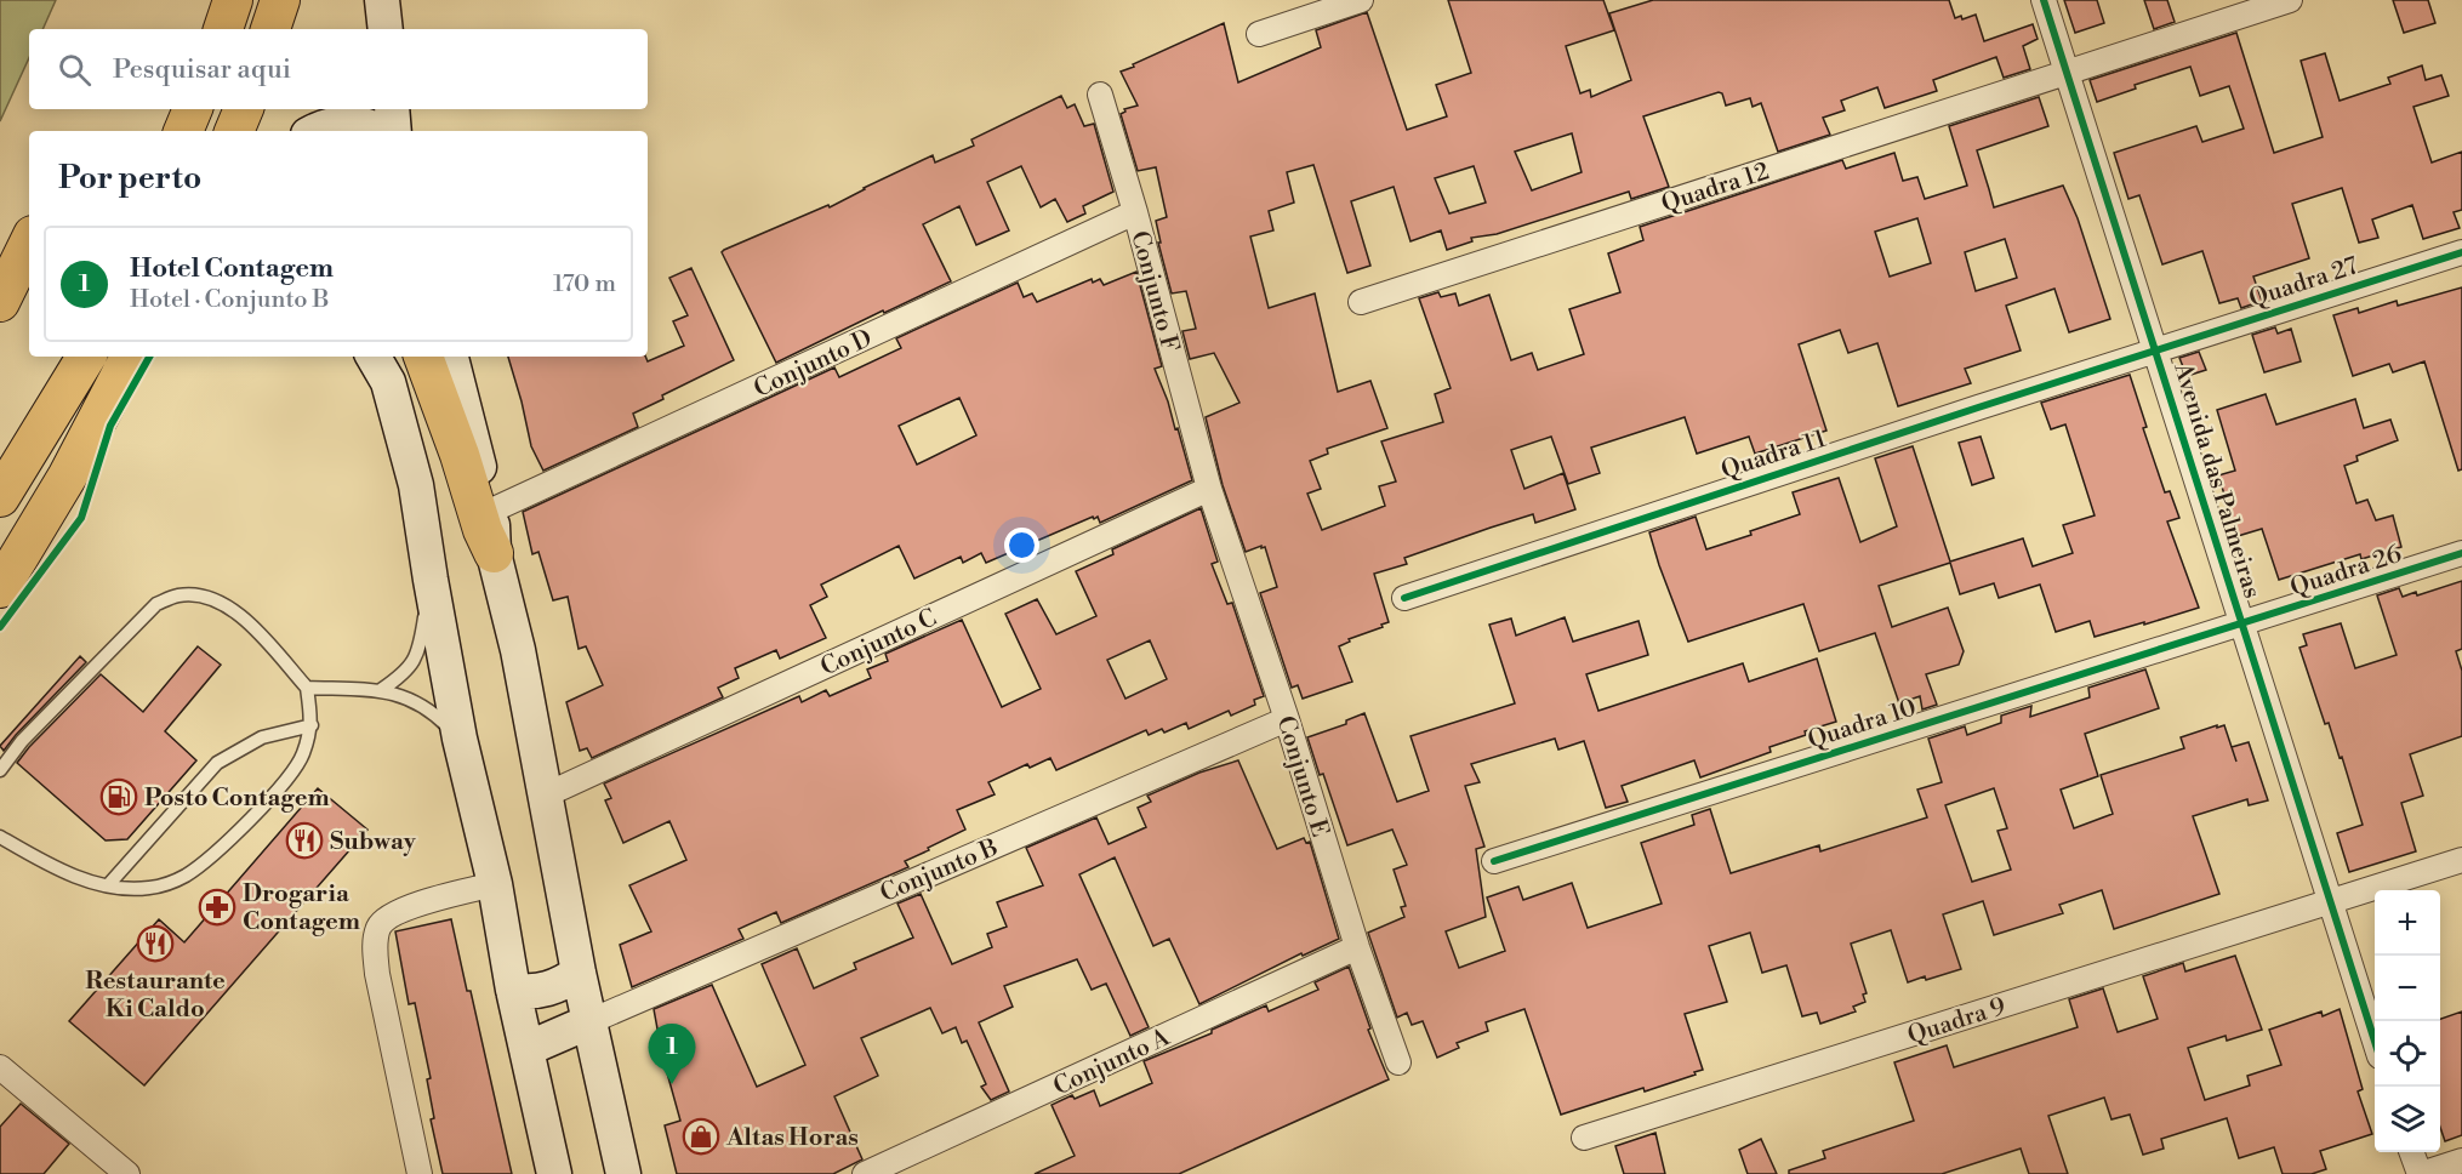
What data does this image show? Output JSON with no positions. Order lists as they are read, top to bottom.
{
  "streets": {
    "street": [
      "Quadra 12",
      "Quadra 27",
      "Conjunto F",
      "Conjunto D",
      "Quadra 11",
      "Avenida das Palmeiras",
      "Quadra 26",
      "Conjunto C",
      "Quadra 10",
      "Conjunto E",
      "Conjunto B",
      "Quadra 9",
      "Conjunto A"
    ]
  },
  "crossings": [
    ["Quadra 12", "Avenida das Palmeiras"],
    ["Quadra 27", "Quadra 11"],
    ["Quadra 27", "Avenida das Palmeiras"],
    ["Conjunto F", "Conjunto D"],
    ["Conjunto F", "Conjunto C"],
    ["Conjunto F", "Conjunto E"],
    ["Quadra 11", "Avenida das Palmeiras"],
    ["Avenida das Palmeiras", "Quadra 26"],
    ["Avenida das Palmeiras", "Quadra 10"],
    ["Avenida das Palmeiras", "Quadra 9"],
    ["Quadra 26", "Quadra 10"],
    ["Conjunto C", "Conjunto E"],
    ["Conjunto E", "Conjunto B"],
    ["Conjunto E", "Conjunto A"]
  ],
  "places": {
    "fuel station": ["Posto Contagem"],
    "restaurant": ["Subway", "Restaurante Ki Caldo"],
    "pharmacy": ["Drogaria Contagem"],
    "shop": ["Altas Horas"]
  },
  "page": {
    "search": "Pesquisar aqui",
    "heading": "Por perto",
    "list": [
      {
        "mark": "1",
        "name": "Hotel Contagem",
        "note": "Hotel · Conjunto B",
        "value": "170 m"
      }
    ],
    "map_buttons": ["+", "−"],
    "pins": "1"
  }
}
